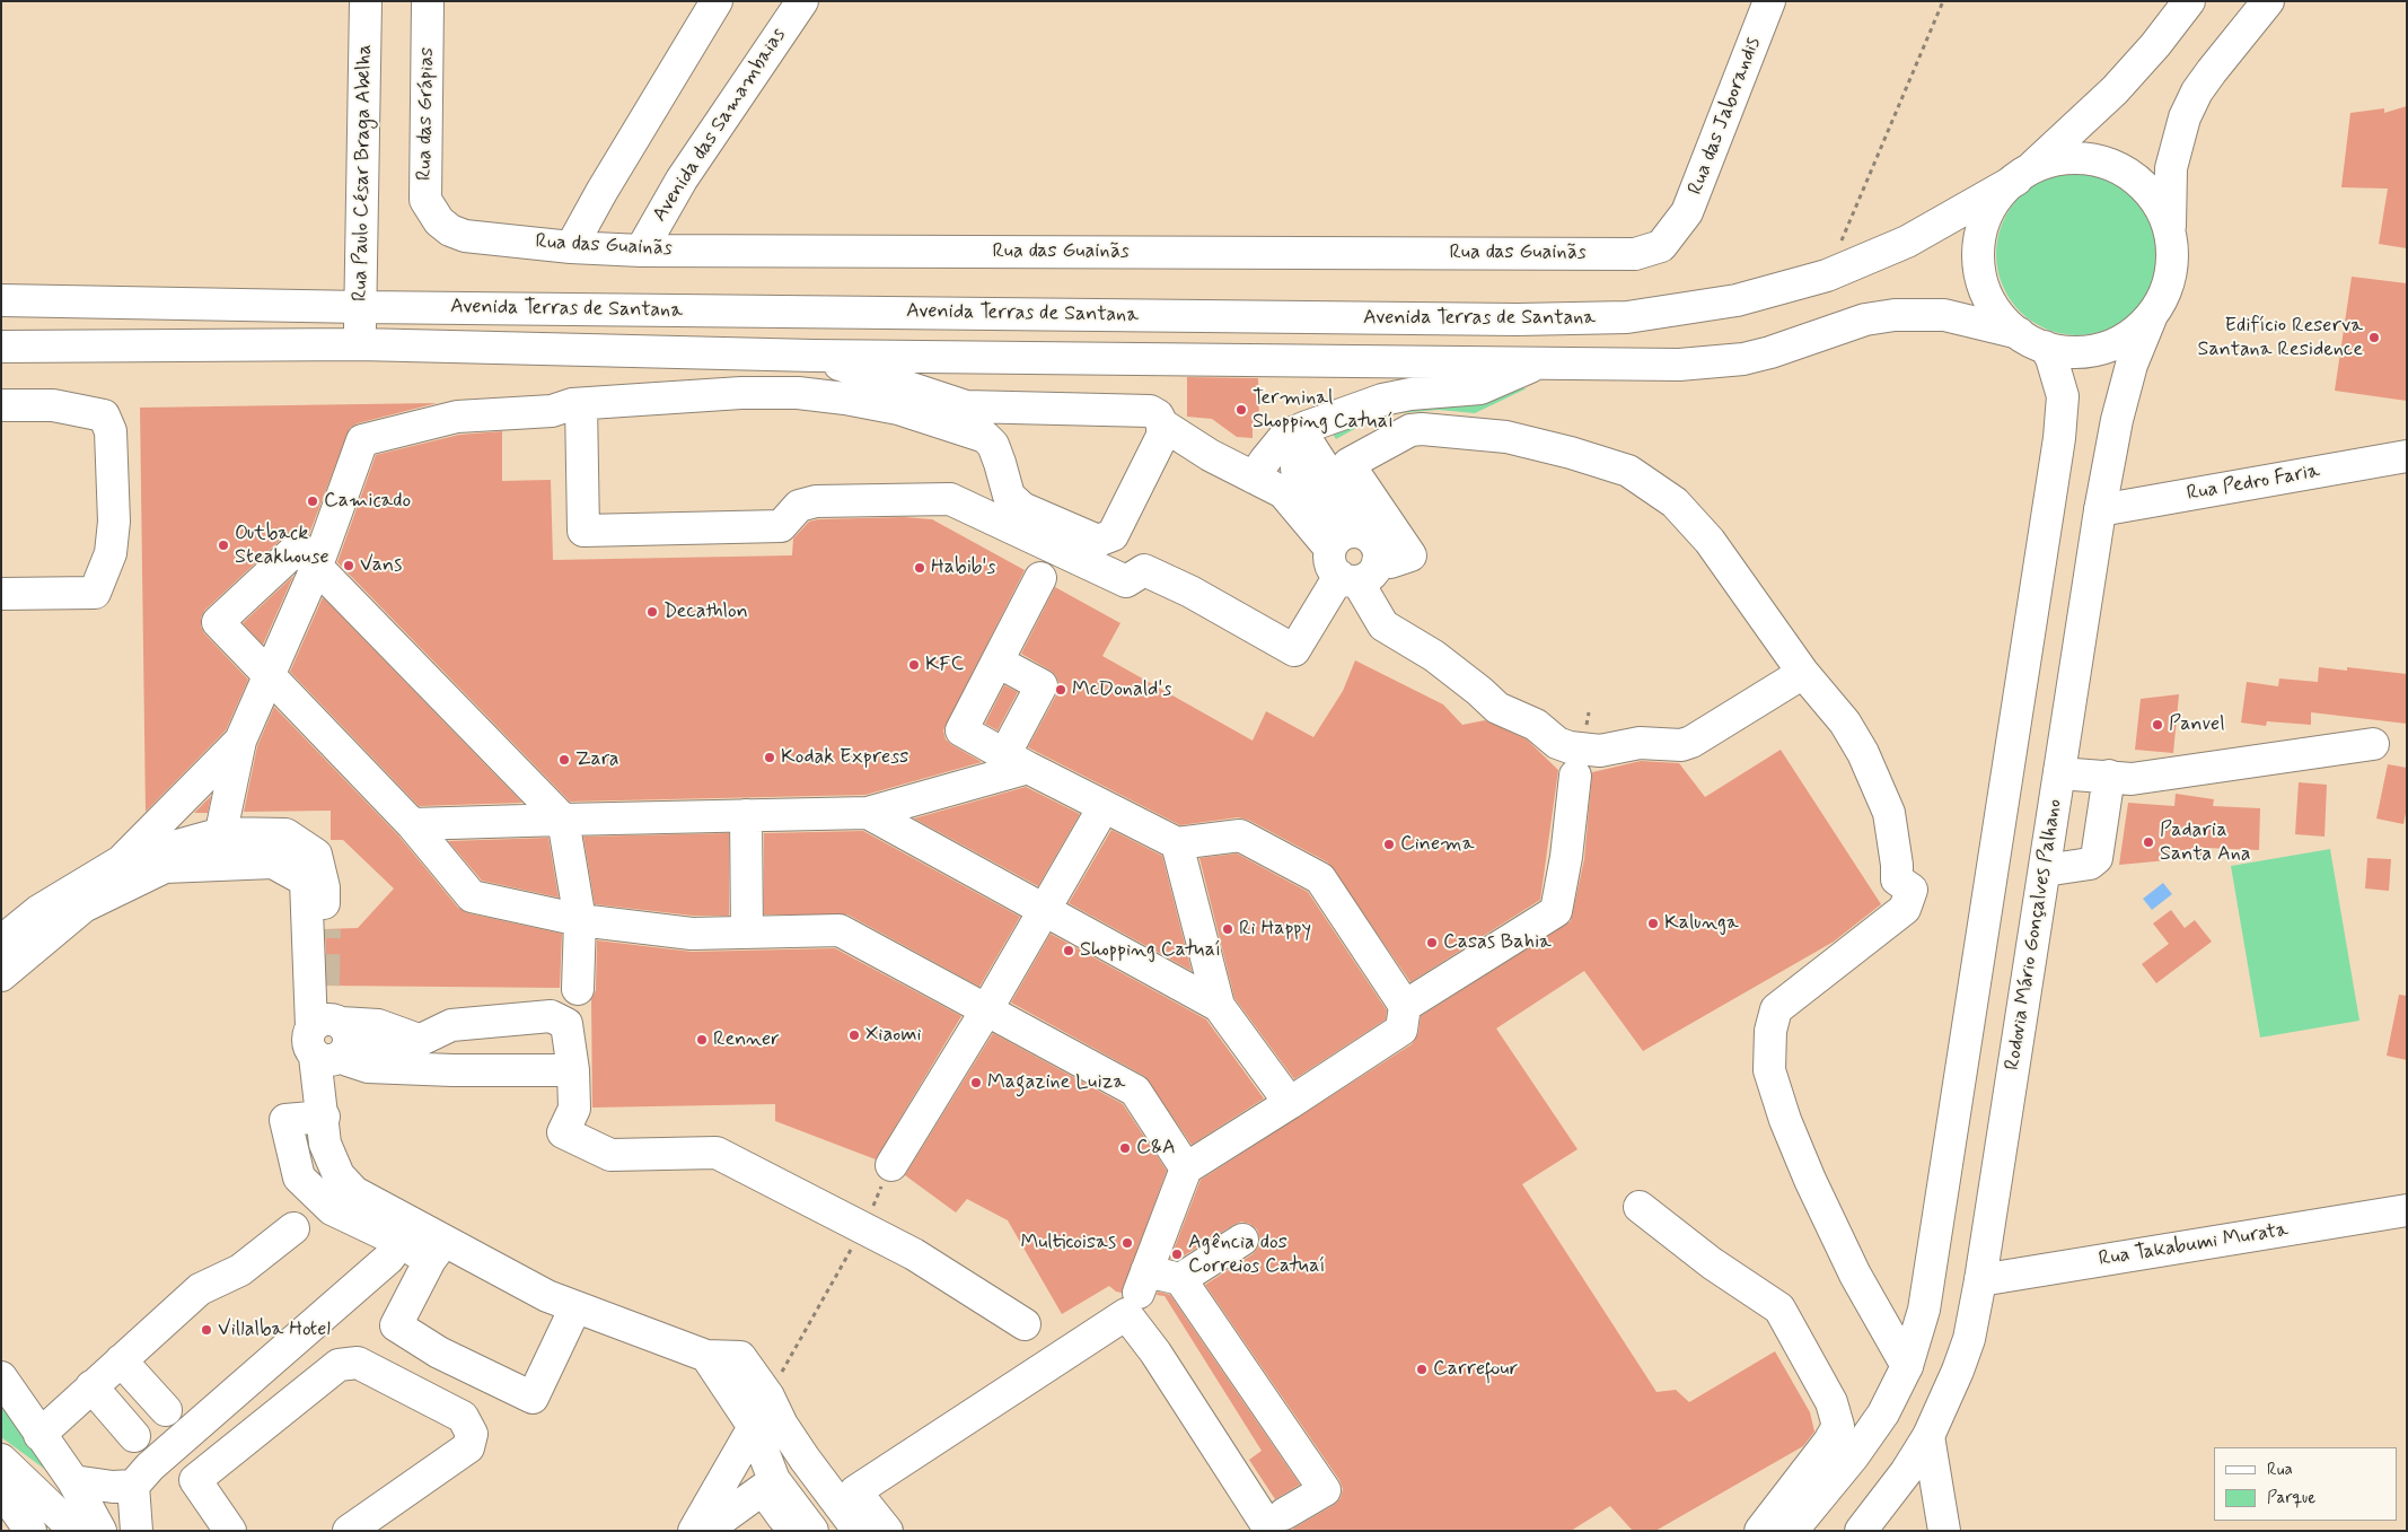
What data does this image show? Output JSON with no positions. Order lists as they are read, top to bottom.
{
  "streets": {
    "main road": [
      "Rua das Grápias",
      "Rua das Jaborandis",
      "Avenida das Samambaias",
      "Rua Paulo César Braga Abelha",
      "Rua das Guainãs",
      "Avenida Terras de Santana",
      "Rua Pedro Faria",
      "Rodovia Mário Gonçalves Palhano",
      "Rua Takabumi Murata"
    ]
  },
  "crossings": [
    ["Rua das Grápias", "Rua das Guainãs"],
    ["Rua das Jaborandis", "Rua das Guainãs"],
    ["Avenida das Samambaias", "Rua das Guainãs"],
    ["Rua Paulo César Braga Abelha", "Avenida Terras de Santana"],
    ["Avenida Terras de Santana", "Rodovia Mário Gonçalves Palhano"],
    ["Rua Pedro Faria", "Rodovia Mário Gonçalves Palhano"],
    ["Rodovia Mário Gonçalves Palhano", "Rua Takabumi Murata"]
  ],
  "places": [
    "Edifício Reserva Santana Residence",
    "Terminal Shopping Catuaí",
    "Camicado",
    "Outback Steakhouse",
    "Vans",
    "Habib's",
    "Decathlon",
    "KFC",
    "McDonald's",
    "Panvel",
    "Kodak Express",
    "Zara",
    "Padaria Santa Ana",
    "Cinema",
    "Kalunga",
    "Ri Happy",
    "Casas Bahia",
    "Shopping Catuaí",
    "Xiaomi",
    "Renner",
    "Magazine Luiza",
    "C&A",
    "Multicoisas",
    "Agência dos Correios Catuaí",
    "Villalba Hotel",
    "Carrefour"
  ],
  "legend": ["Rua", "Parque"]
}
